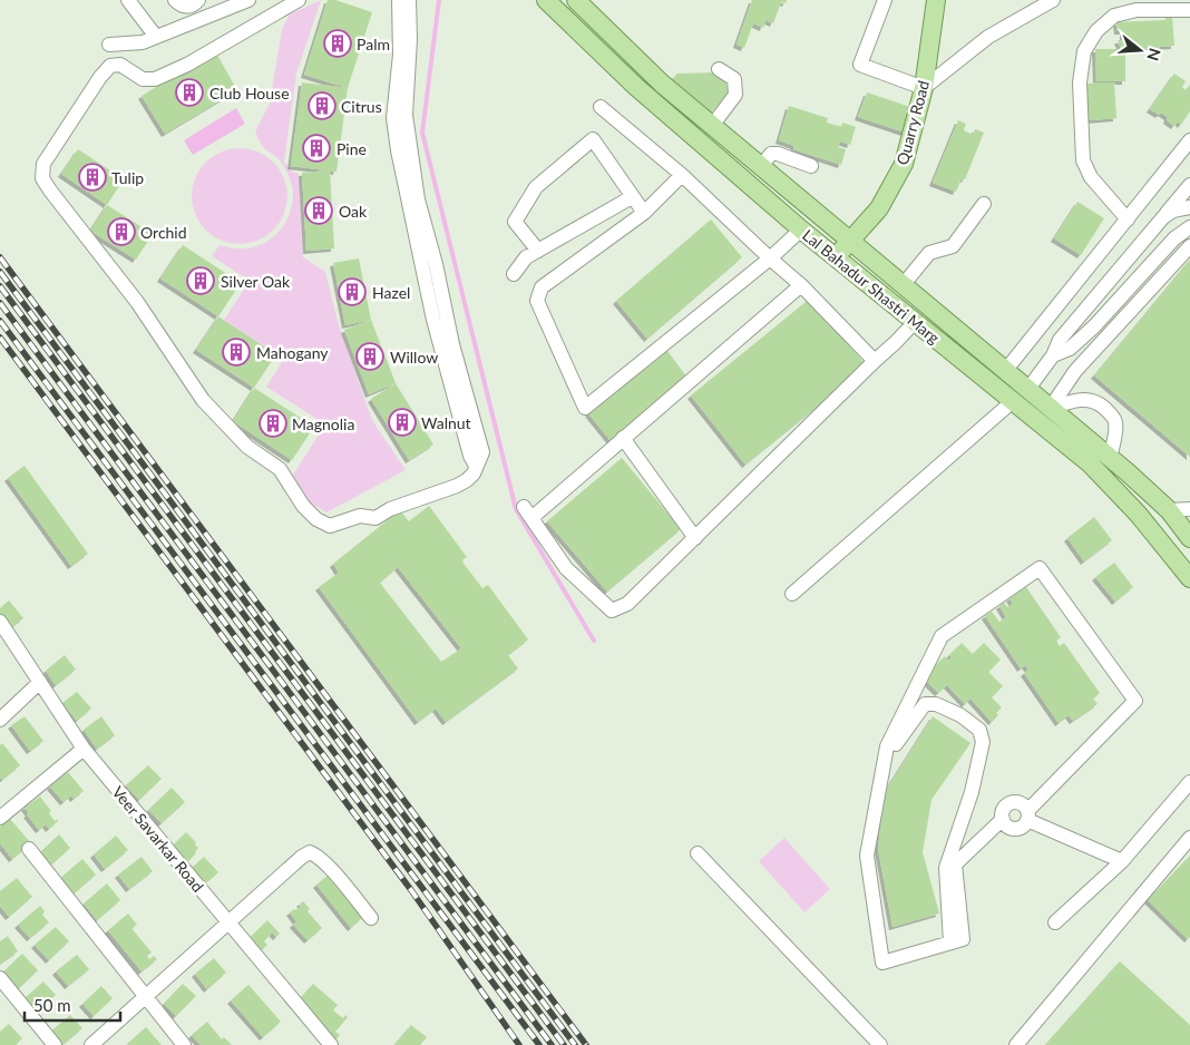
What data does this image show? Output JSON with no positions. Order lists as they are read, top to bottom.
{
  "streets": {
    "main road": ["Quarry Road", "Lal Bahadur Shastri Marg"],
    "street": ["Veer Savarkar Road"]
  },
  "crossings": [
    ["Quarry Road", "Lal Bahadur Shastri Marg"]
  ],
  "places": {
    "building": [
      "Palm",
      "Club House",
      "Citrus",
      "Pine",
      "Tulip",
      "Oak",
      "Orchid",
      "Silver Oak",
      "Hazel",
      "Mahogany",
      "Willow",
      "Walnut",
      "Magnolia"
    ]
  },
  "scale_bar": "50 m",
  "north": "right"
}
